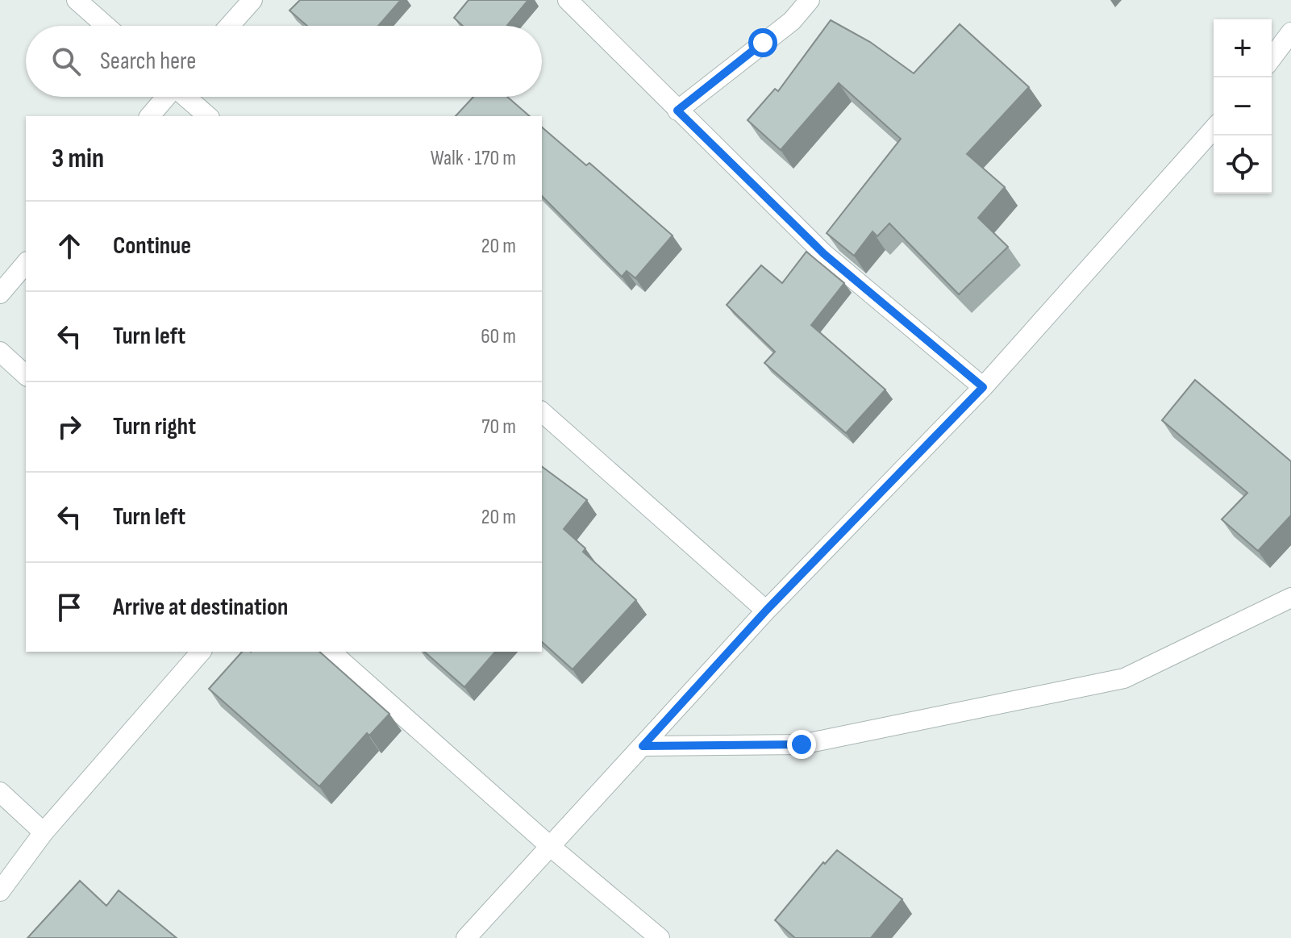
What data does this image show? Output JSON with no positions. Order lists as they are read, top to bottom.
{
  "page": {
    "map_buttons": ["+", "−"],
    "search": "Search here",
    "heading": ["3 min", "Walk · 170 m"],
    "list": [
      ["Continue", "20 m"],
      ["Turn left", "60 m"],
      ["Turn right", "70 m"],
      ["Turn left", "20 m"],
      "Arrive at destination"
    ]
  }
}
